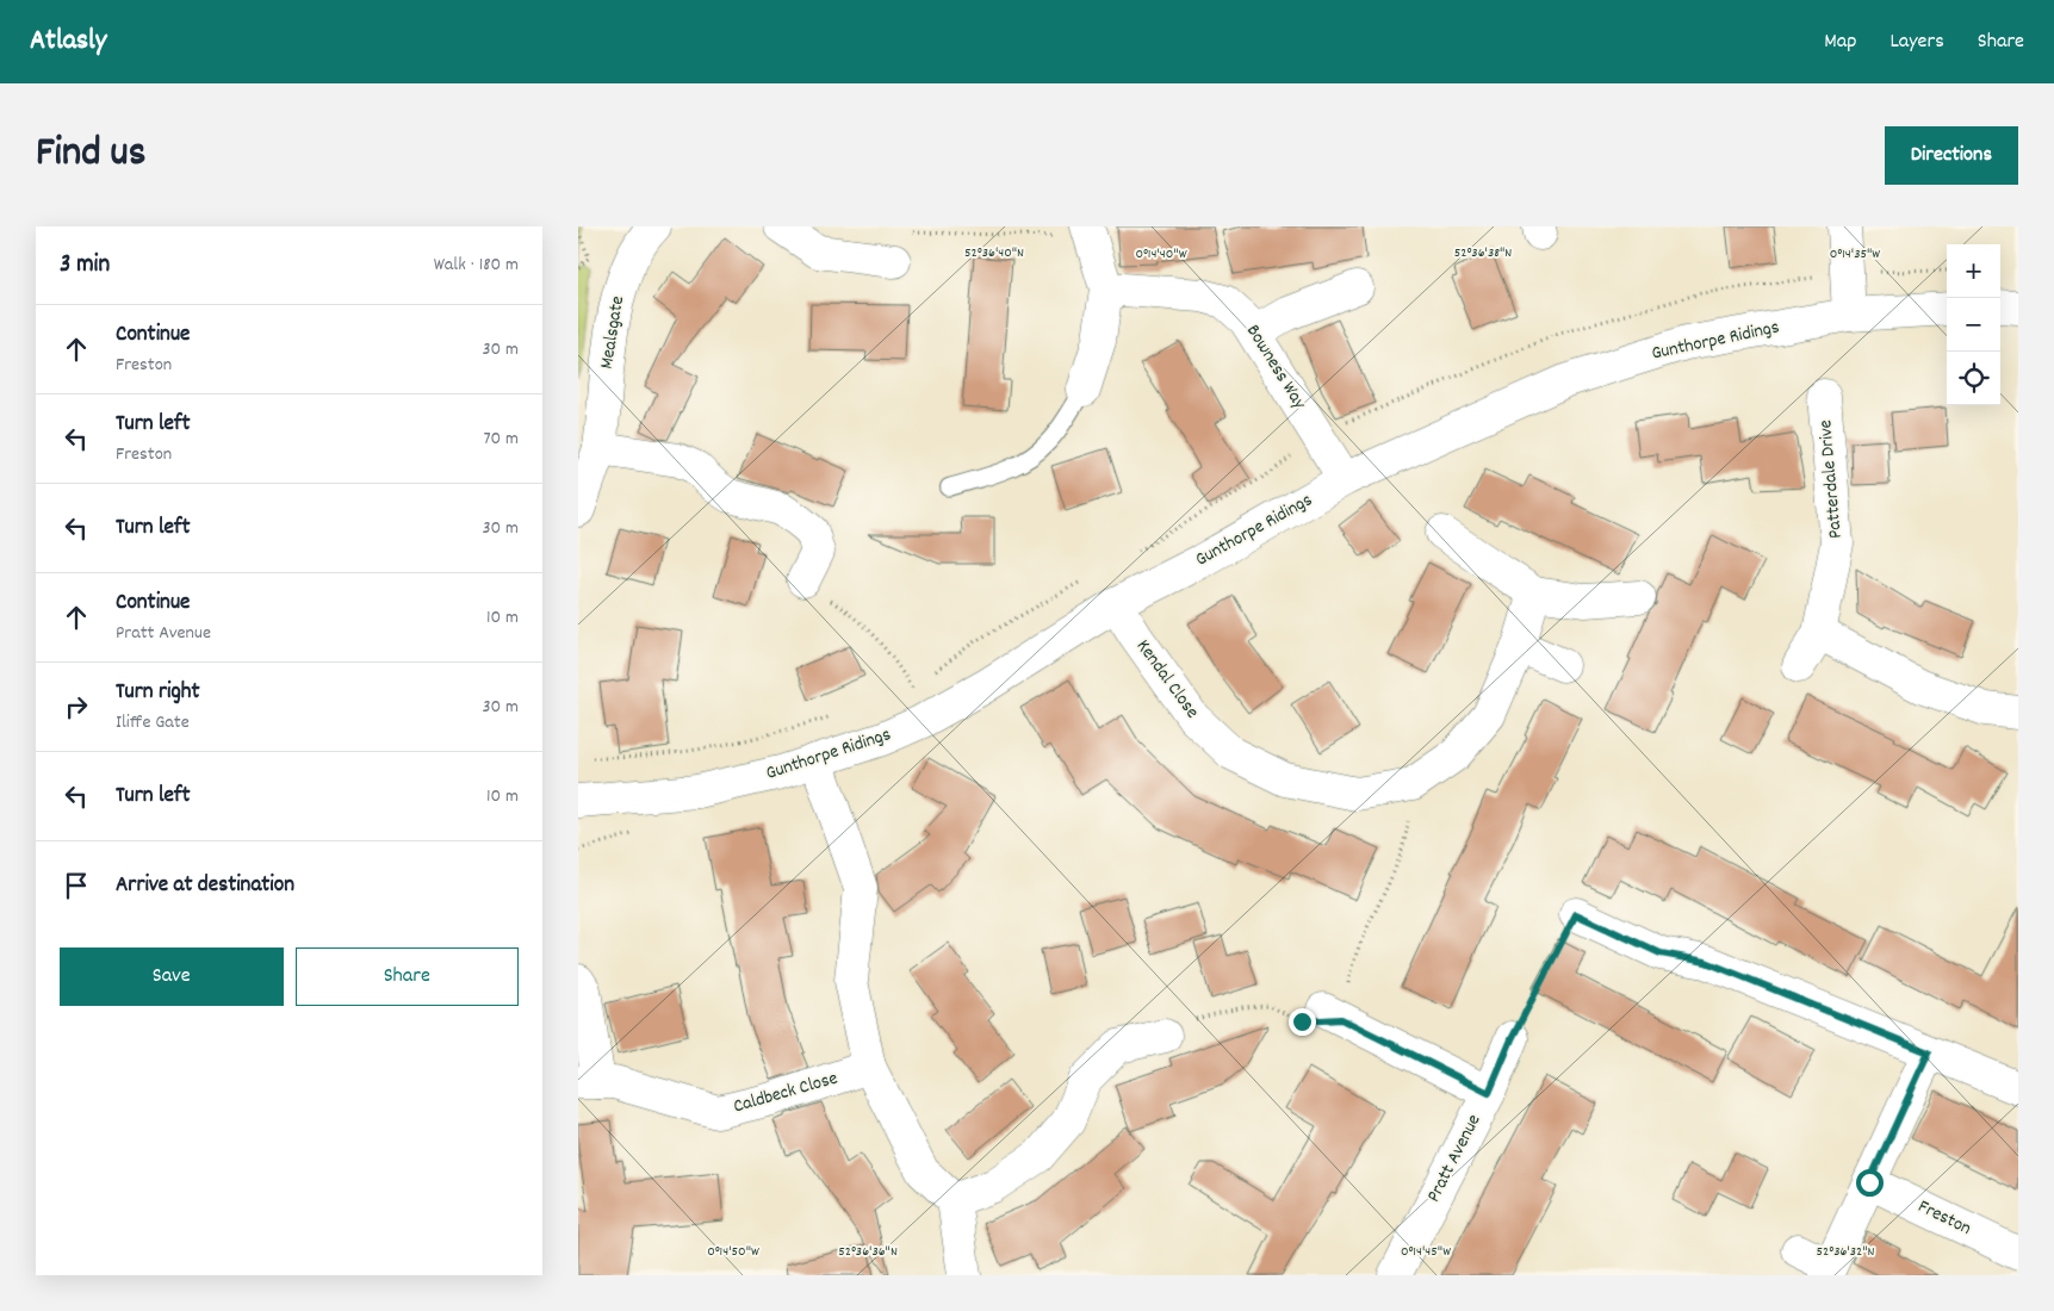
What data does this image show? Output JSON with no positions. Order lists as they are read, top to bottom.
{
  "streets": {
    "street": [
      "Mealsgate",
      "Gunthorpe Ridings",
      "Bowness Way",
      "Patterdale Drive",
      "Kendal Close",
      "Caldbeck Close",
      "Pratt Avenue",
      "Freston"
    ]
  },
  "crossings": [
    ["Gunthorpe Ridings", "Bowness Way"],
    ["Gunthorpe Ridings", "Kendal Close"]
  ],
  "page": {
    "header": "Atlasly",
    "nav": ["Map", "Layers", "Share"],
    "title": "Find us",
    "buttons": [
      "Directions",
      ["Save", "Share"]
    ],
    "heading": ["3 min", "Walk · 180 m"],
    "map_buttons": ["+", "−"],
    "list": [
      ["Continue", "Freston", "30 m"],
      ["Turn left", "Freston", "70 m"],
      ["Turn left", "30 m"],
      ["Continue", "Pratt Avenue", "10 m"],
      ["Turn right", "Iliffe Gate", "30 m"],
      ["Turn left", "10 m"],
      "Arrive at destination"
    ]
  },
  "coordinates": [
    "52°36'40\"N",
    "52°36'38\"N",
    "0°14'40\"W",
    "0°14'35\"W",
    "0°14'50\"W",
    "0°14'45\"W",
    "52°36'36\"N",
    "52°36'32\"N"
  ]
}
